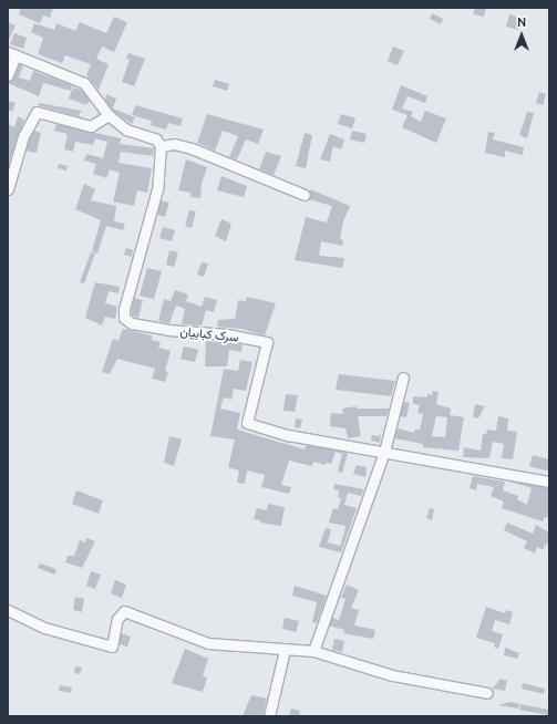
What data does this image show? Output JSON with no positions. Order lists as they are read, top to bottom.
{
  "streets": {
    "street": ["سرک کبابیان"]
  },
  "north": "top"
}
